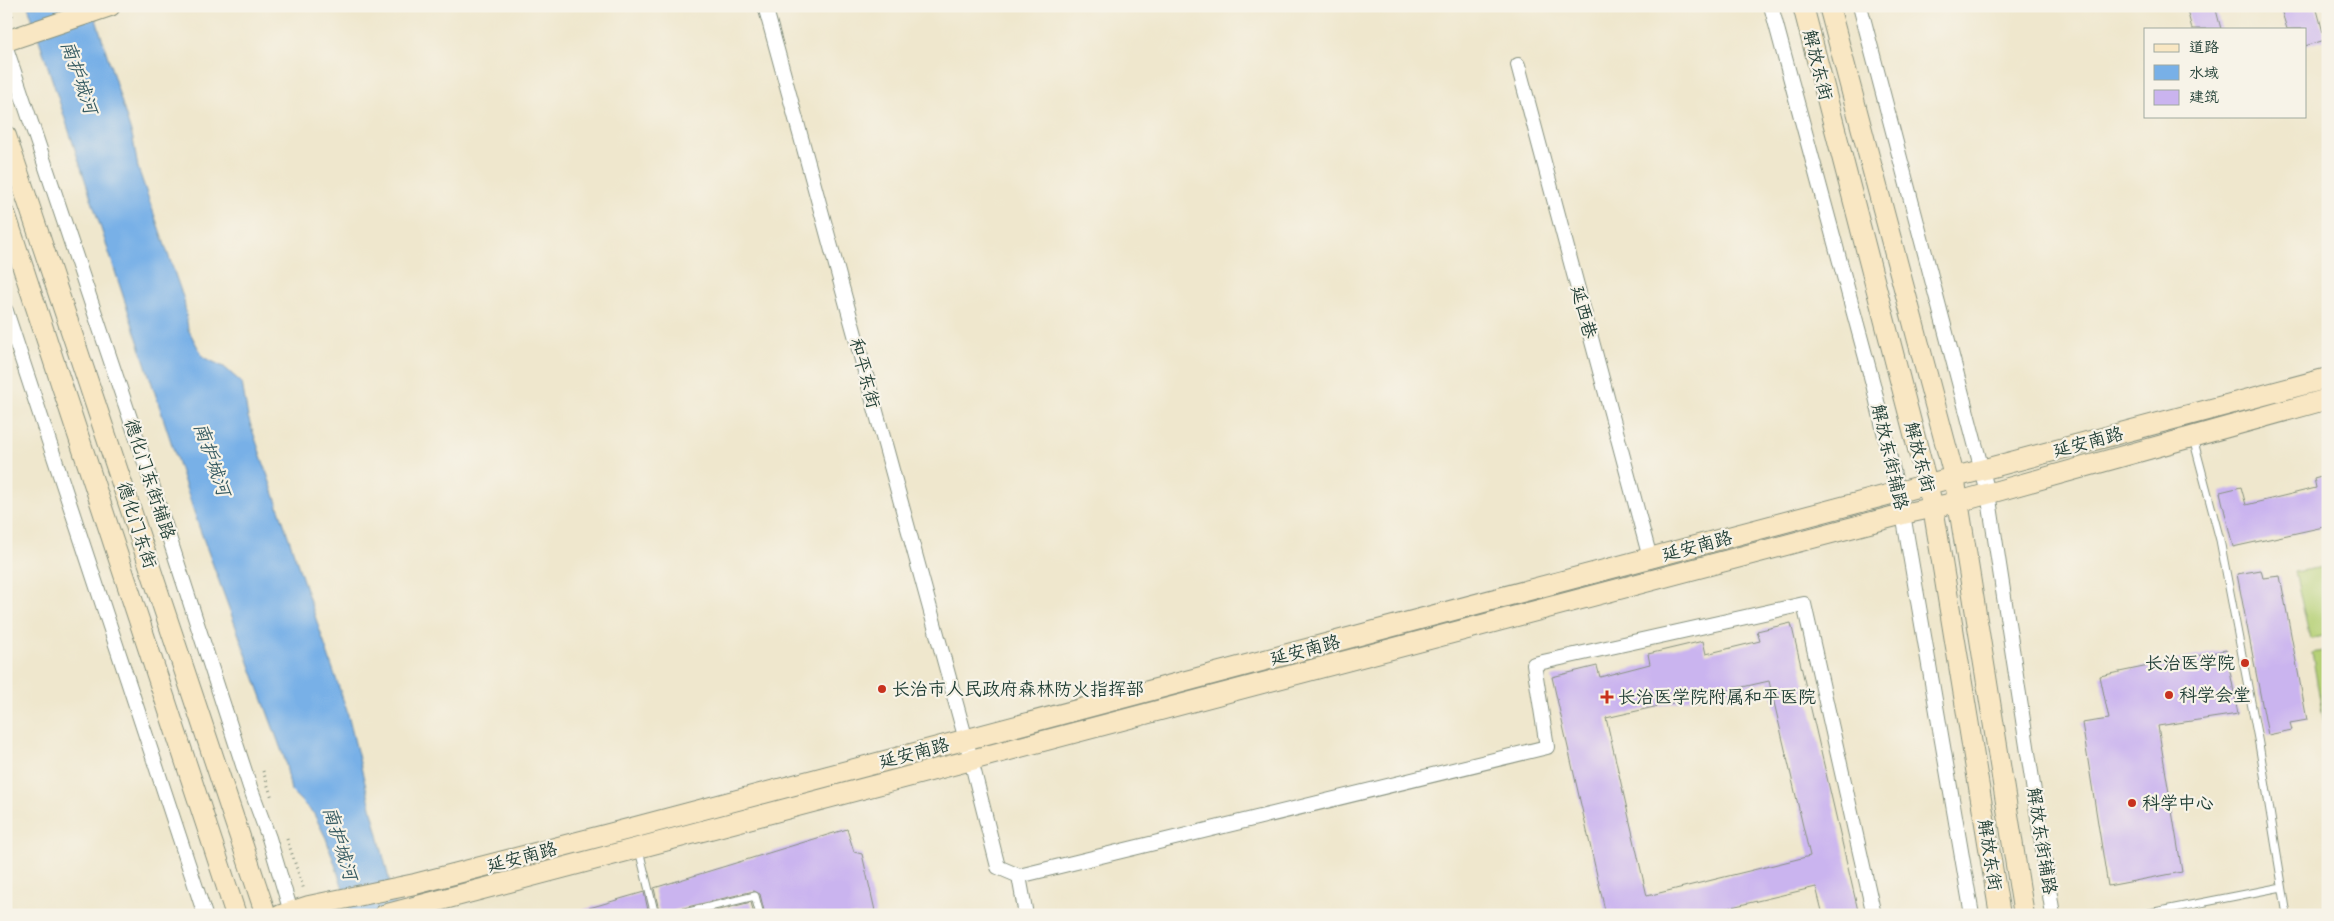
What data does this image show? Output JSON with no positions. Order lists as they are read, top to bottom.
{
  "streets": {
    "main road": ["解放东街", "延安南路", "德化门东街"],
    "street": [
      "延西巷",
      "和平东街",
      "解放东街辅路",
      "德化门东街辅路"
    ]
  },
  "crossings": [
    ["解放东街", "延安南路"],
    ["延西巷", "延安南路"],
    ["和平东街", "延安南路"],
    ["延安南路", "解放东街辅路"],
    ["延安南路", "德化门东街辅路"]
  ],
  "water": ["南护城河"],
  "places": {
    "other": [
      "长治医学院",
      "长治市人民政府森林防火指挥部",
      "科学会堂",
      "科学中心"
    ],
    "health": ["长治医学院附属和平医院"]
  },
  "legend": ["道路", "水域", "建筑"]
}
